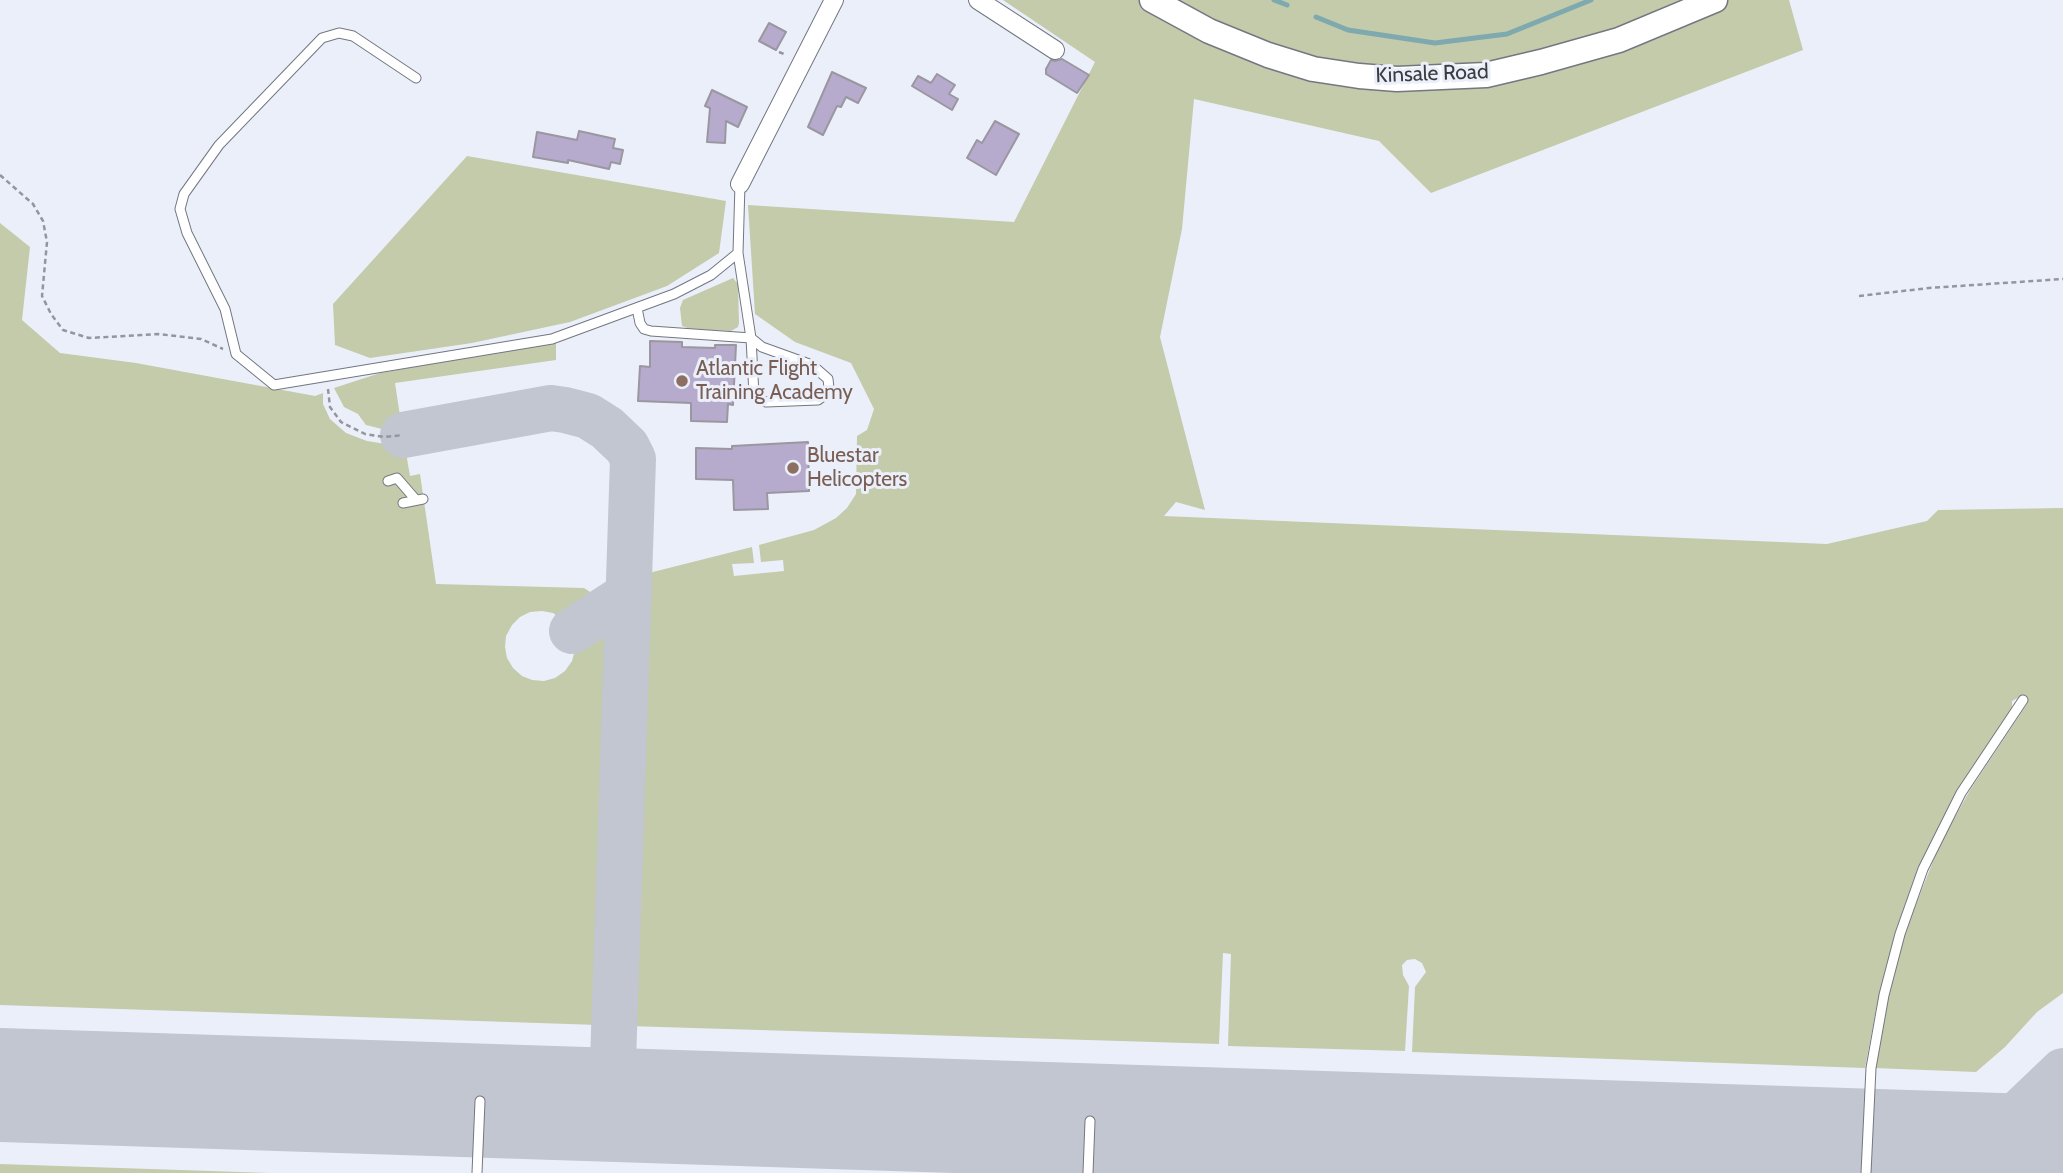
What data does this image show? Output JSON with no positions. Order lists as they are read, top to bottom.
{
  "streets": {
    "main road": ["Kinsale Road"]
  },
  "places": ["Atlantic Flight Training Academy", "Bluestar Helicopters"]
}
